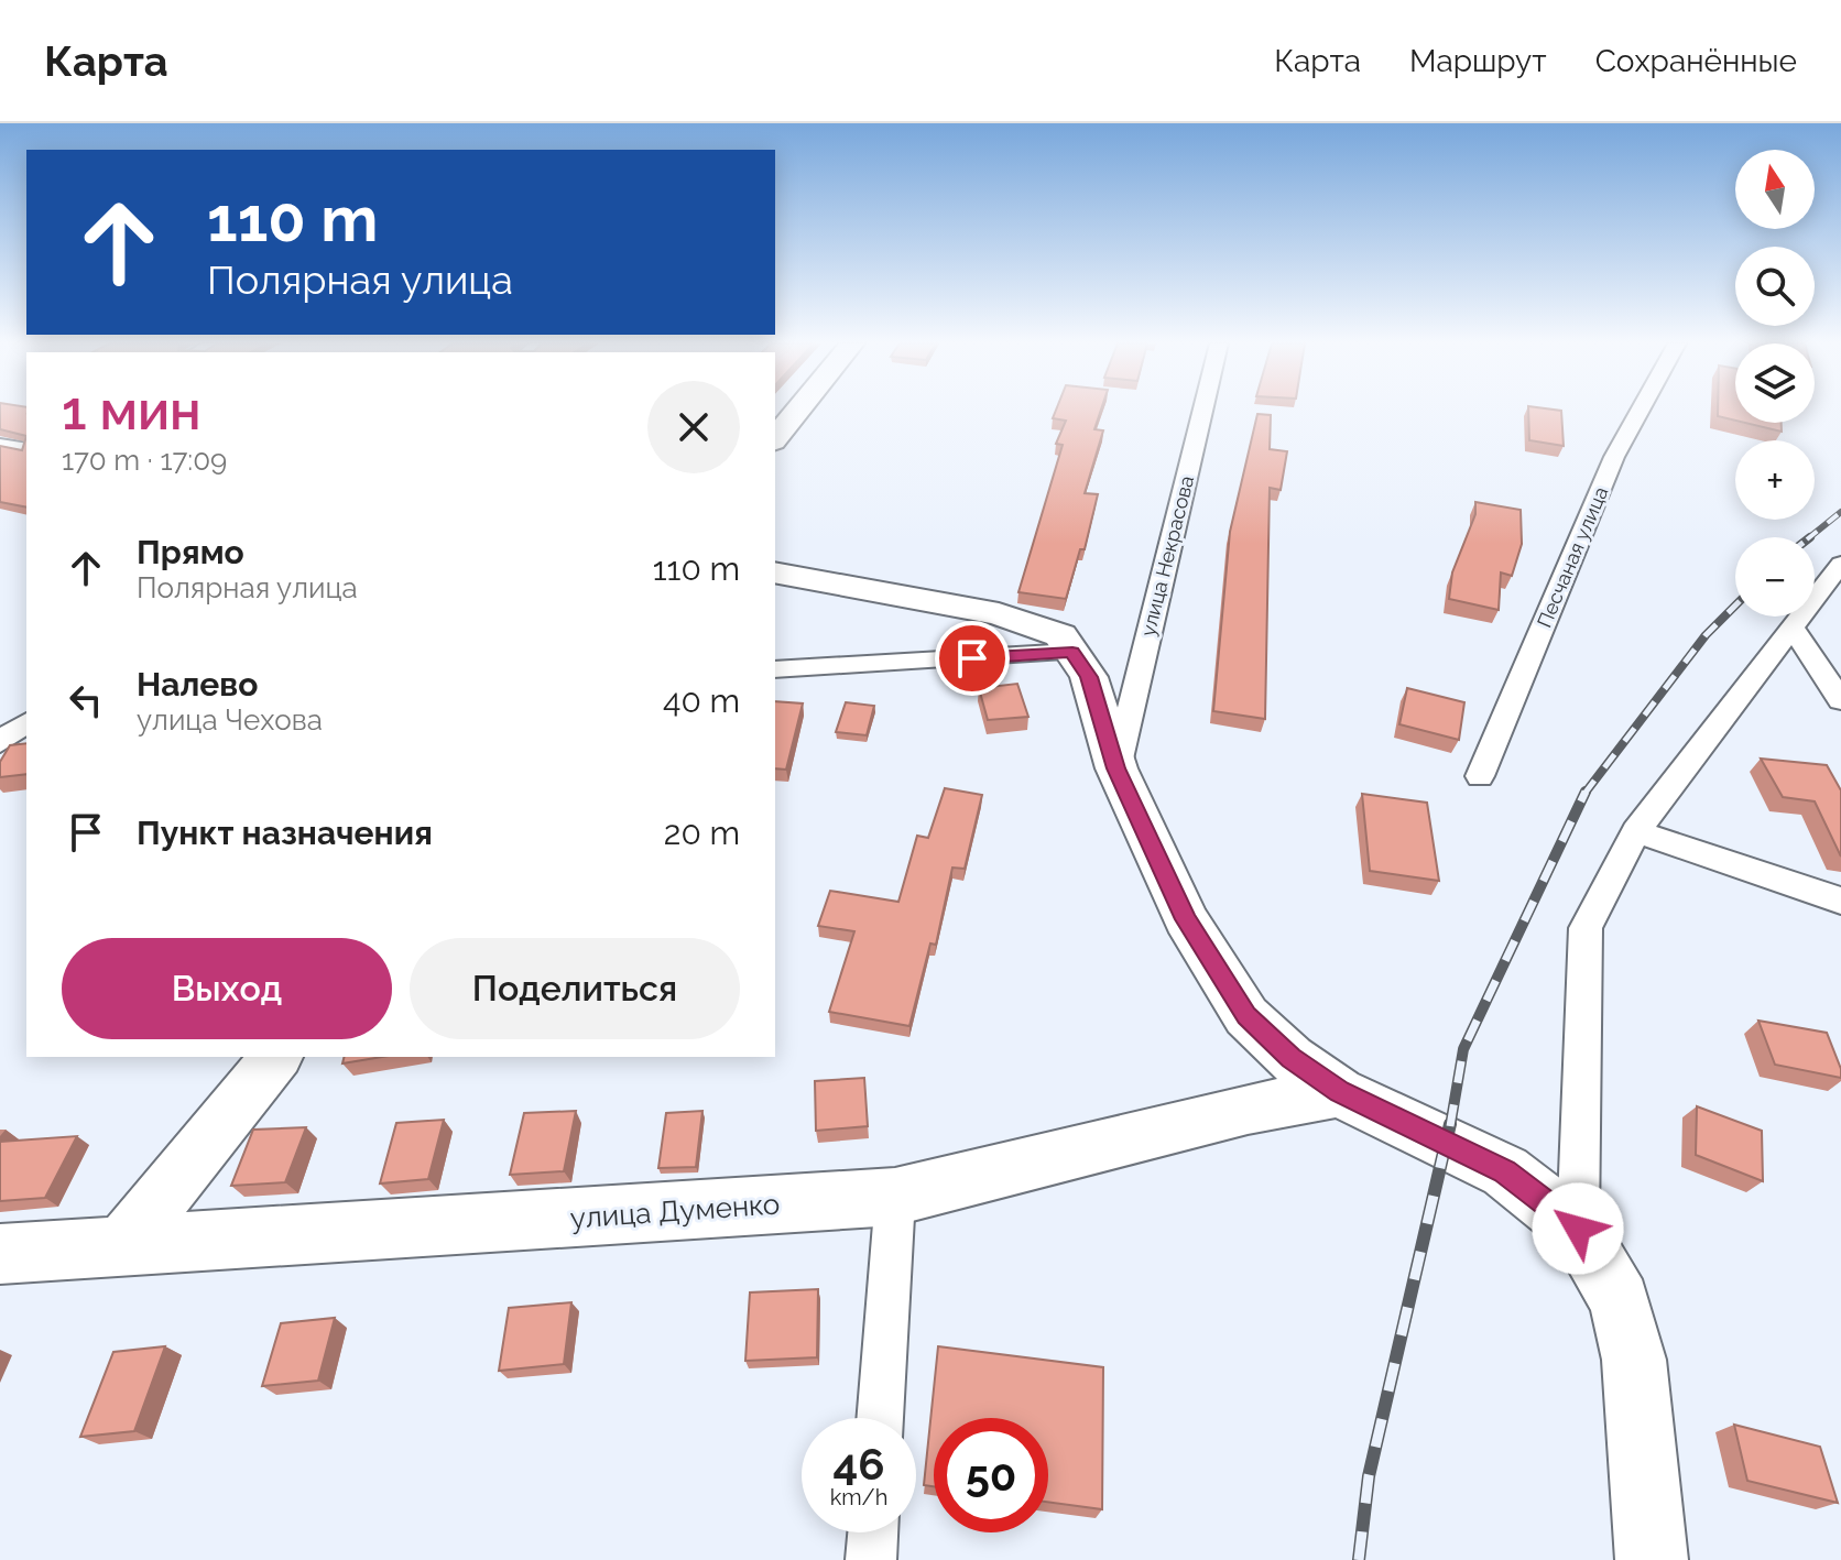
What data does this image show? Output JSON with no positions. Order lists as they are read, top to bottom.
{
  "streets": {
    "main road": ["улица Думенко"],
    "street": ["улица Некрасова", "Песчаная улица"]
  },
  "north": "top",
  "page": {
    "header": "Карта",
    "nav": ["Карта", "Маршрут", "Сохранённые"],
    "map_buttons": ["+", "−"],
    "turn": ["110 m", "Полярная улица"],
    "heading": ["1 мин", "170 m · 17:09"],
    "list": [
      {
        "name": "Прямо",
        "note": "Полярная улица",
        "value": "110 m"
      },
      {
        "name": "Налево",
        "note": "улица Чехова",
        "value": "40 m"
      },
      {
        "name": "Пункт назначения",
        "value": "20 m"
      }
    ],
    "buttons": ["Выход", "Поделиться"],
    "speed": "46 km/h",
    "limit": "50"
  }
}
